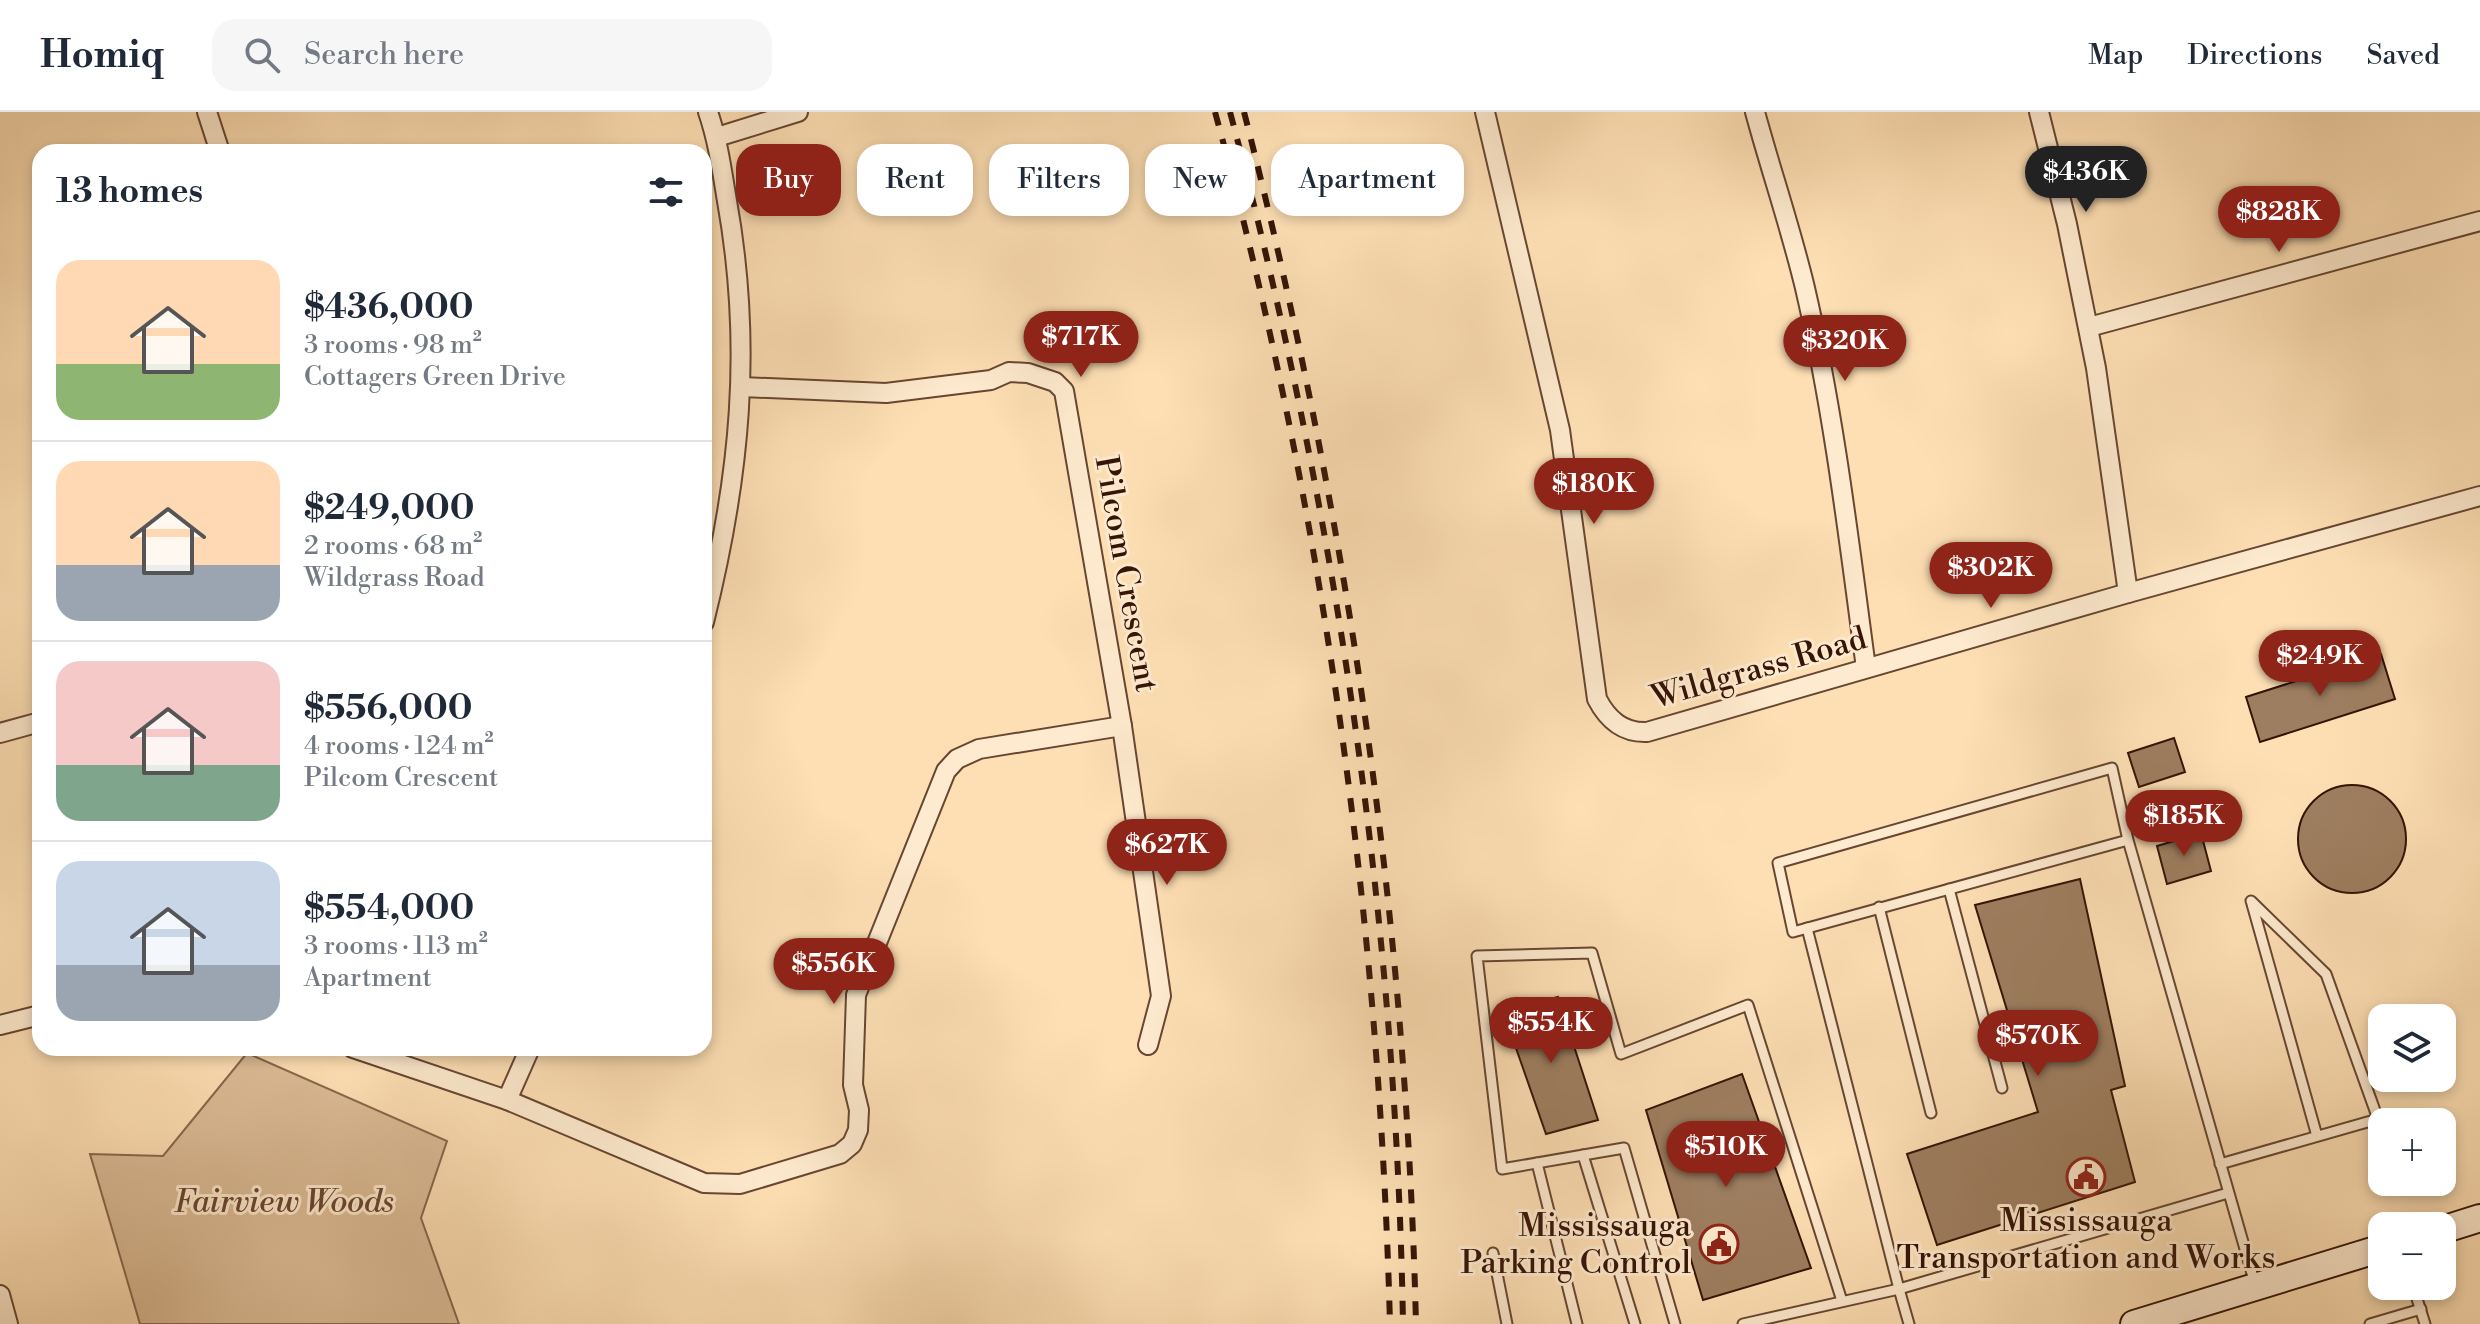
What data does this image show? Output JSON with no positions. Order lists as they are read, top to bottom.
{
  "streets": {
    "street": ["Pilcom Crescent", "Wildgrass Road"]
  },
  "parks": ["Fairview Woods"],
  "places": {
    "public building": ["Mississauga Transportation and Works", "Mississauga Parking Control"]
  },
  "page": {
    "header": "Homiq",
    "search": "Search here",
    "nav": ["Map", "Directions", "Saved"],
    "chip": [
      "Buy",
      "Rent",
      "Filters",
      "New",
      "Apartment"
    ],
    "heading": "13 homes",
    "price": [
      "$436K",
      "$828K",
      "$717K",
      "$320K",
      "$180K",
      "$302K",
      "$249K",
      "$185K",
      "$627K",
      "$556K",
      "$554K",
      "$570K",
      "$510K"
    ],
    "list": [
      {
        "name": "$436,000",
        "note": "3 rooms · 98 m² · Cottagers Green Drive"
      },
      {
        "name": "$249,000",
        "note": "2 rooms · 68 m² · Wildgrass Road"
      },
      {
        "name": "$556,000",
        "note": "4 rooms · 124 m² · Pilcom Crescent"
      },
      {
        "name": "$554,000",
        "note": "3 rooms · 113 m² · Apartment"
      }
    ],
    "map_buttons": ["+", "−"]
  }
}
